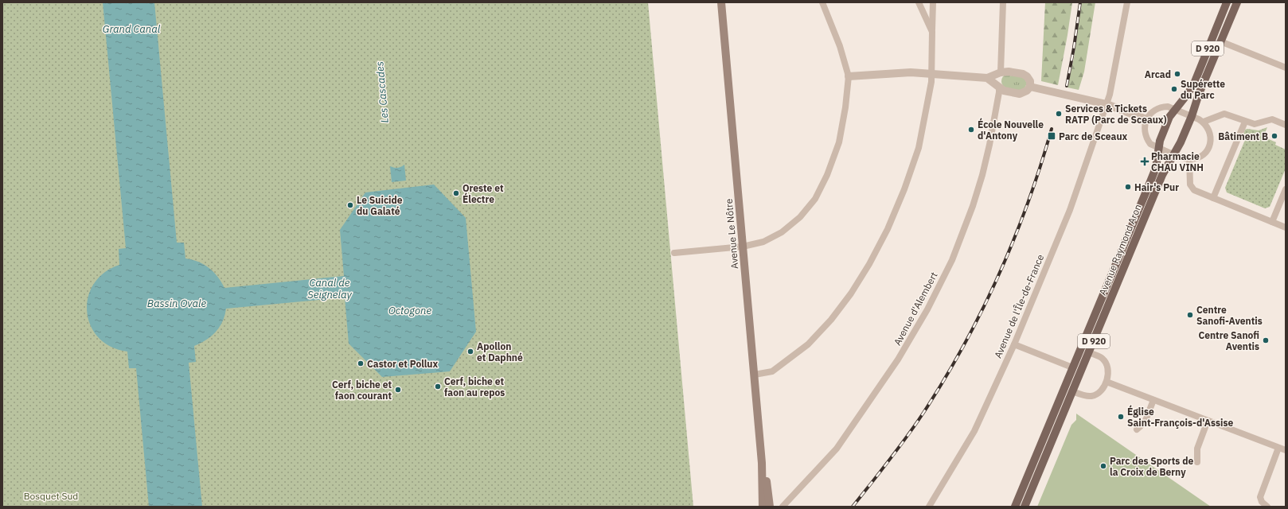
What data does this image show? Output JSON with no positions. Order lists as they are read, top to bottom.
{
  "streets": {
    "main road": ["D 920", "Avenue Le Nôtre", "Avenue Raymond Aron"],
    "street": ["Avenue de l'Île-de-France", "Avenue d'Alembert"]
  },
  "crossings": [
    ["D 920", "Avenue Raymond Aron"]
  ],
  "water": [
    "Grand Canal",
    "Les Cascades",
    "Canal de Seignelay",
    "Bassin Ovale",
    "Octogone"
  ],
  "parks": ["Bosquet Sud"],
  "places": {
    "other": [
      "Arcad",
      "Supérette du Parc",
      "Services & Tickets RATP (Parc de Sceaux)",
      "École Nouvelle d'Antony",
      "Bâtiment B",
      "Hair's Pur",
      "Oreste et Électre",
      "Le Suicide du Galaté",
      "Centre Sanofi-Aventis",
      "Centre Sanofi Aventis",
      "Apollon et Daphné",
      "Castor et Pollux",
      "Cerf, biche et faon au repos",
      "Cerf, biche et faon courant",
      "Église Saint-François-d'Assise",
      "Parc des Sports de la Croix de Berny"
    ],
    "transit": ["Parc de Sceaux"],
    "health": ["Pharmacie CHAU VINH"]
  }
}
